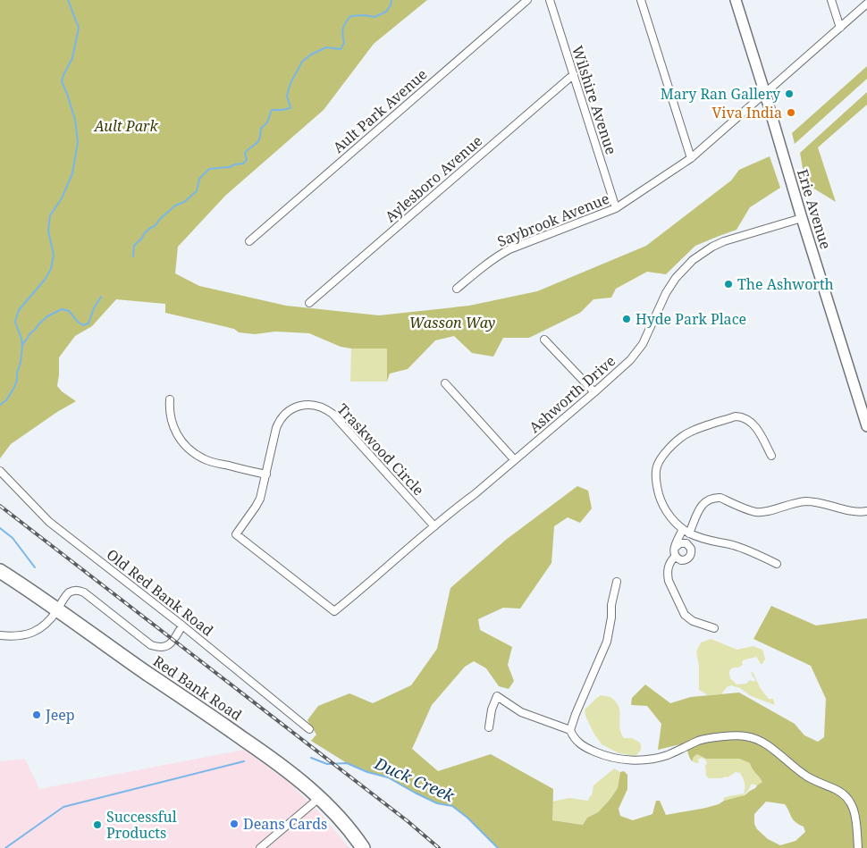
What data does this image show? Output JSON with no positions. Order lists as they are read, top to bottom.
{
  "streets": {
    "highway": ["Red Bank Road"],
    "street": [
      "Wilshire Avenue",
      "Ault Park Avenue",
      "Aylesboro Avenue",
      "Erie Avenue",
      "Saybrook Avenue",
      "Ashworth Drive",
      "Traskwood Circle",
      "Old Red Bank Road"
    ]
  },
  "crossings": [
    ["Wilshire Avenue", "Aylesboro Avenue"],
    ["Wilshire Avenue", "Saybrook Avenue"],
    ["Erie Avenue", "Saybrook Avenue"],
    ["Erie Avenue", "Ashworth Drive"],
    ["Ashworth Drive", "Traskwood Circle"]
  ],
  "water": ["Duck Creek"],
  "parks": ["Ault Park", "Wasson Way"],
  "places": [
    "Mary Ran Gallery",
    "Viva India",
    "The Ashworth",
    "Hyde Park Place",
    "Jeep",
    "Deans Cards",
    "Successful Products"
  ]
}
